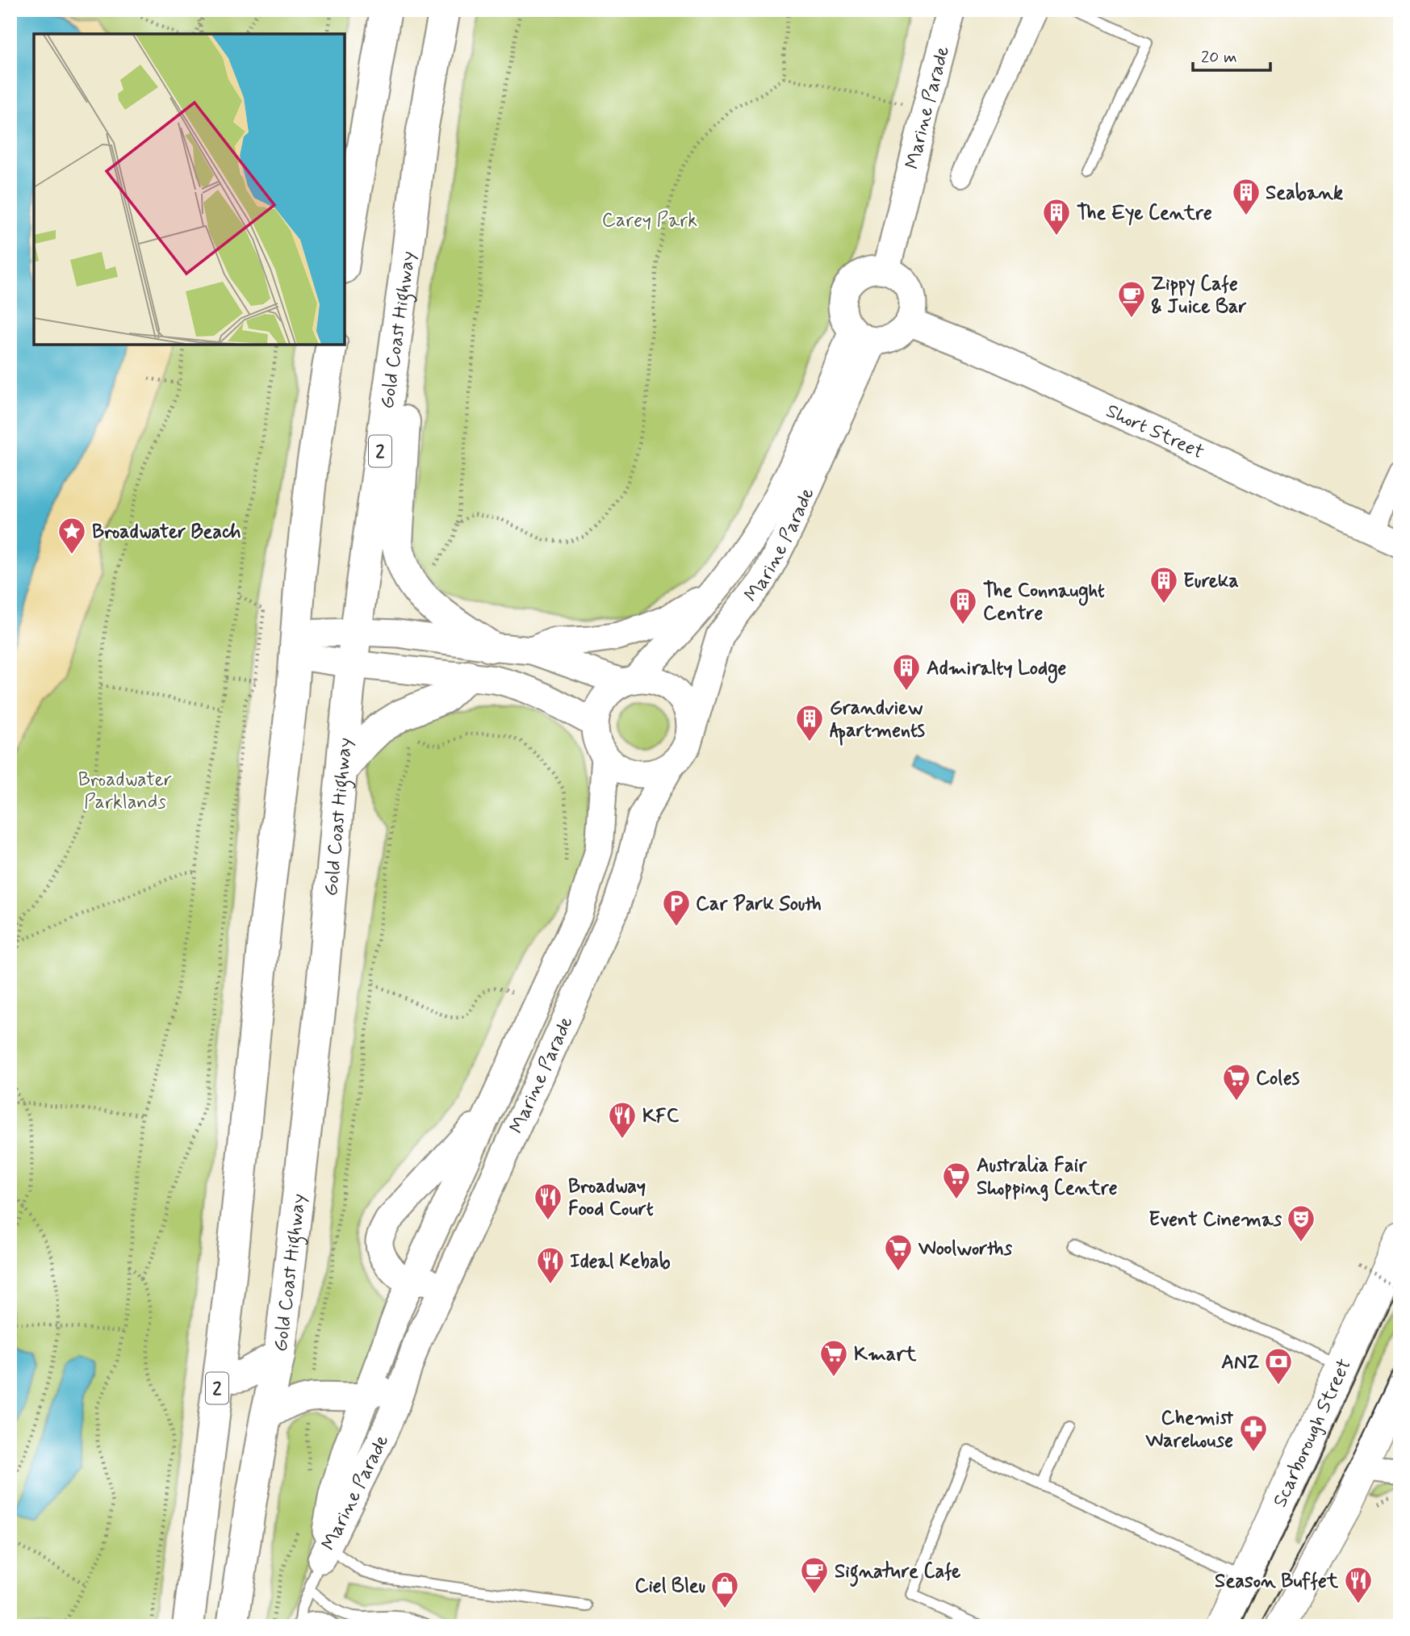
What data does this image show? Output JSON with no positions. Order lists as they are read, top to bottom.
{
  "streets": {
    "highway": ["Gold Coast Highway", "2"],
    "main road": ["Scarborough Street"],
    "street": ["Marine Parade", "Short Street"]
  },
  "crossings": [
    ["Marine Parade", "Short Street"]
  ],
  "parks": ["Carey Park", "Broadwater Parklands"],
  "places": {
    "building": [
      "Seabank",
      "The Eye Centre",
      "Eureka",
      "The Connaught Centre",
      "Admiralty Lodge",
      "Grandview Apartments"
    ],
    "cafe": ["Zippy Cafe & Juice Bar", "Signature Cafe"],
    "place": ["Broadwater Beach"],
    "parking": ["Car Park South"],
    "supermarket": [
      "Coles",
      "Australia Fair Shopping Centre",
      "Woolworths",
      "Kmart"
    ],
    "restaurant": [
      "KFC",
      "Broadway Food Court",
      "Ideal Kebab",
      "Season Buffet"
    ],
    "theatre": ["Event Cinemas"],
    "bank": ["ANZ"],
    "pharmacy": ["Chemist Warehouse"],
    "shop": ["Ciel Bleu"]
  },
  "scale_bar": "20 m"
}
